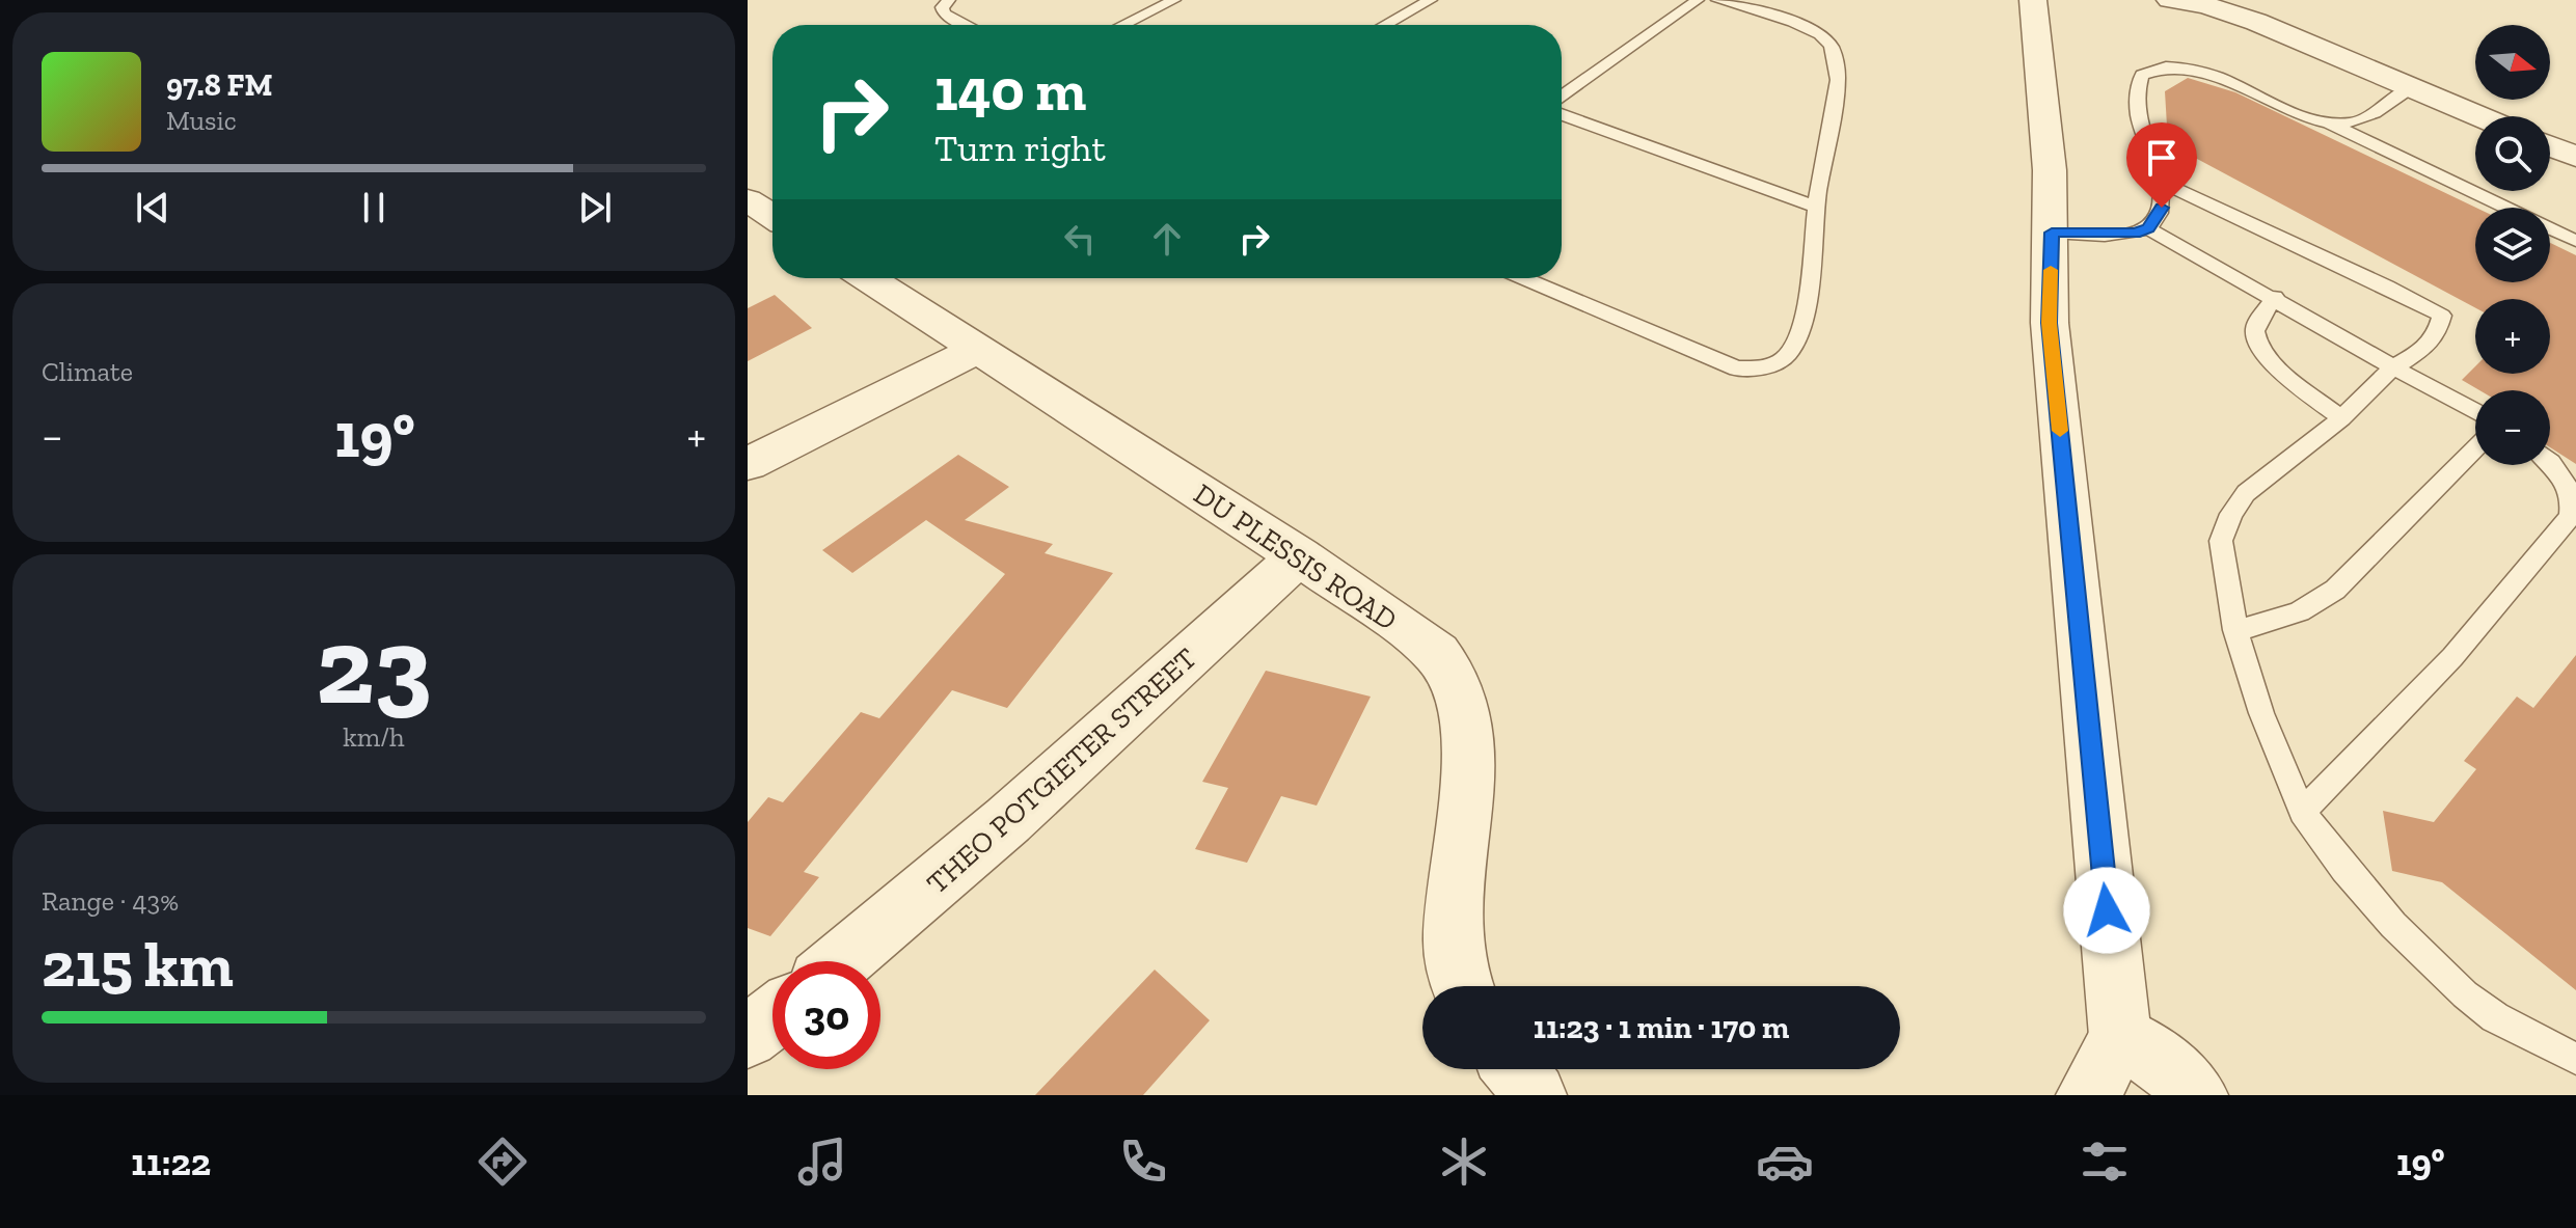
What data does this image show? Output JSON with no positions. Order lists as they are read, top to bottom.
{
  "streets": {
    "street": ["DU PLESSIS ROAD", "THEO POTGIETER STREET"]
  },
  "crossings": [
    ["DU PLESSIS ROAD", "THEO POTGIETER STREET"]
  ],
  "north": "right",
  "page": {
    "map_buttons": ["+", "−"],
    "turn": ["140 m", "Turn right"],
    "song": ["97.8 FM", "Music"],
    "tile": [
      "Climate",
      ["23", "km/h"],
      ["Range · 43%", "215 km"]
    ],
    "heat": ["−", "19°", "+"],
    "limit": "30",
    "trip": "11:23 · 1 min · 170 m",
    "tabs": ["11:22", "19°"]
  }
}
